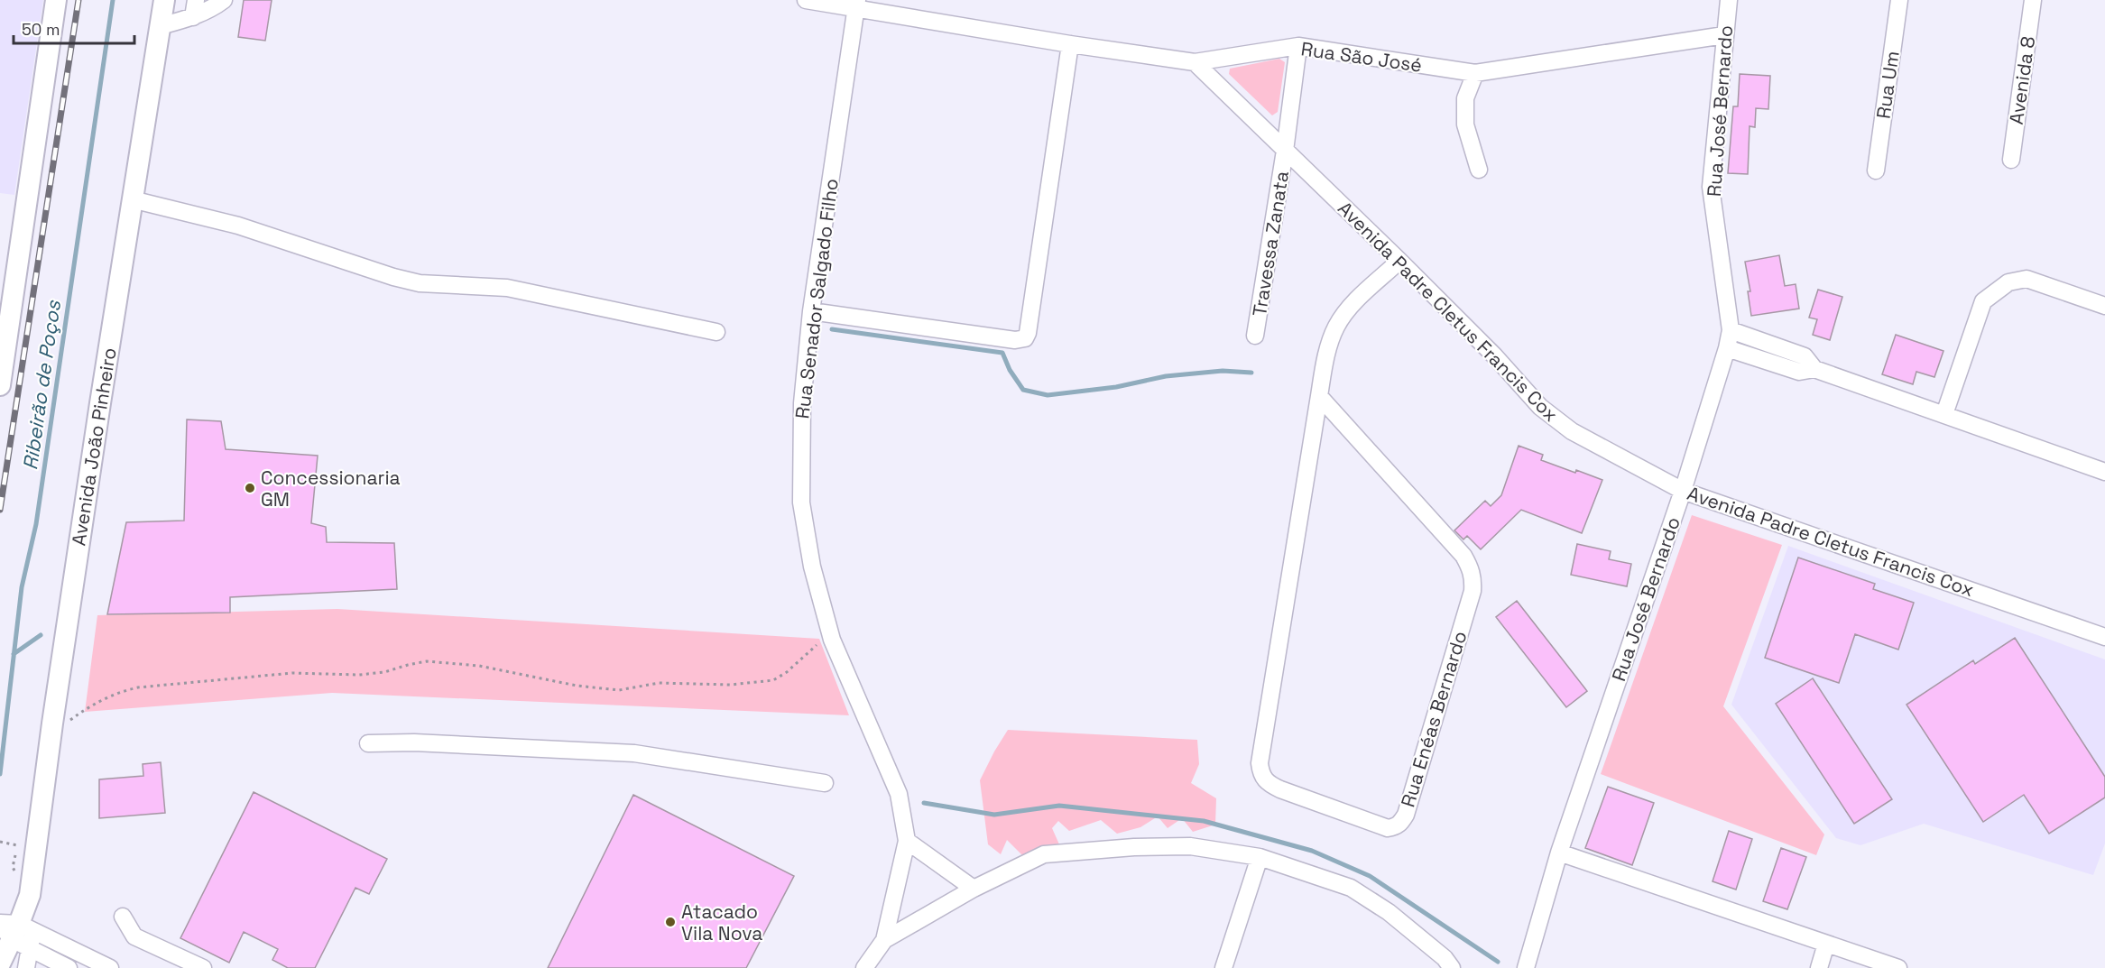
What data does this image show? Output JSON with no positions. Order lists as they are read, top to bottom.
{
  "streets": {
    "main road": ["Avenida João Pinheiro"],
    "street": [
      "Rua São José",
      "Avenida 8",
      "Rua Um",
      "Rua José Bernardo",
      "Travessa Zanata",
      "Rua Senador Salgado Filho",
      "Avenida Padre Cletus Francis Cox",
      "Rua Enéas Bernardo"
    ]
  },
  "crossings": [
    ["Rua São José", "Rua José Bernardo"],
    ["Rua São José", "Travessa Zanata"],
    ["Rua São José", "Rua Senador Salgado Filho"],
    ["Rua São José", "Avenida Padre Cletus Francis Cox"],
    ["Rua José Bernardo", "Avenida Padre Cletus Francis Cox"],
    ["Travessa Zanata", "Avenida Padre Cletus Francis Cox"],
    ["Avenida Padre Cletus Francis Cox", "Rua Enéas Bernardo"]
  ],
  "water": ["Ribeirão de Poços"],
  "places": ["Concessionaria GM", "Atacado Vila Nova"],
  "scale_bar": "50 m"
}
